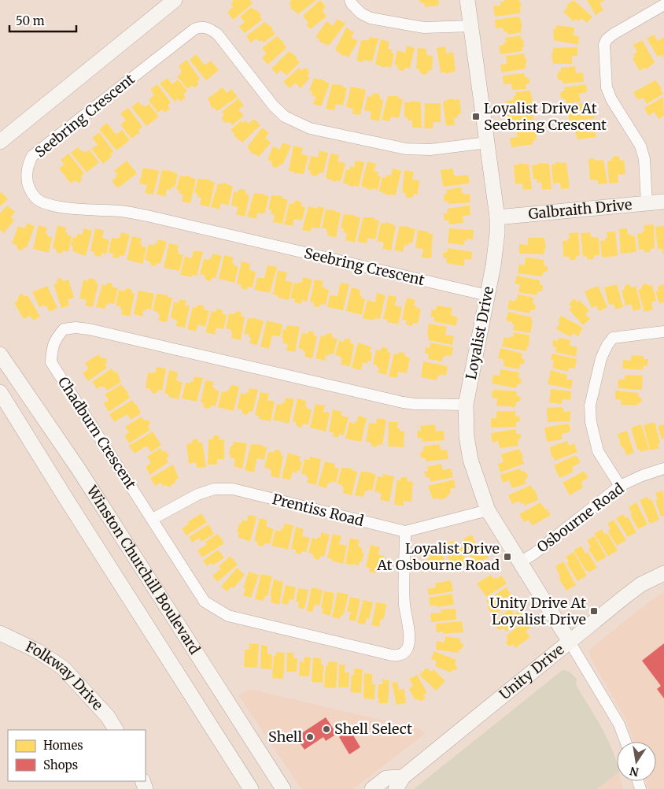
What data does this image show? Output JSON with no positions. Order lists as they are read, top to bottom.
{
  "streets": {
    "street": [
      "Seebring Crescent",
      "Galbraith Drive",
      "Loyalist Drive",
      "Chadburn Crescent",
      "Prentiss Road",
      "Osbourne Road",
      "Winston Churchill Boulevard",
      "Unity Drive",
      "Folkway Drive"
    ]
  },
  "crossings": [
    ["Seebring Crescent", "Loyalist Drive"],
    ["Galbraith Drive", "Loyalist Drive"],
    ["Loyalist Drive", "Chadburn Crescent"],
    ["Loyalist Drive", "Prentiss Road"],
    ["Loyalist Drive", "Osbourne Road"],
    ["Loyalist Drive", "Unity Drive"],
    ["Chadburn Crescent", "Prentiss Road"]
  ],
  "places": {
    "transit": ["Loyalist Drive At Seebring Crescent", "Loyalist Drive At Osbourne Road", "Unity Drive At Loyalist Drive"],
    "other": ["Shell Select", "Shell"]
  },
  "legend": ["Homes", "Shops"],
  "scale_bar": "50 m",
  "north": "bottom"
}
